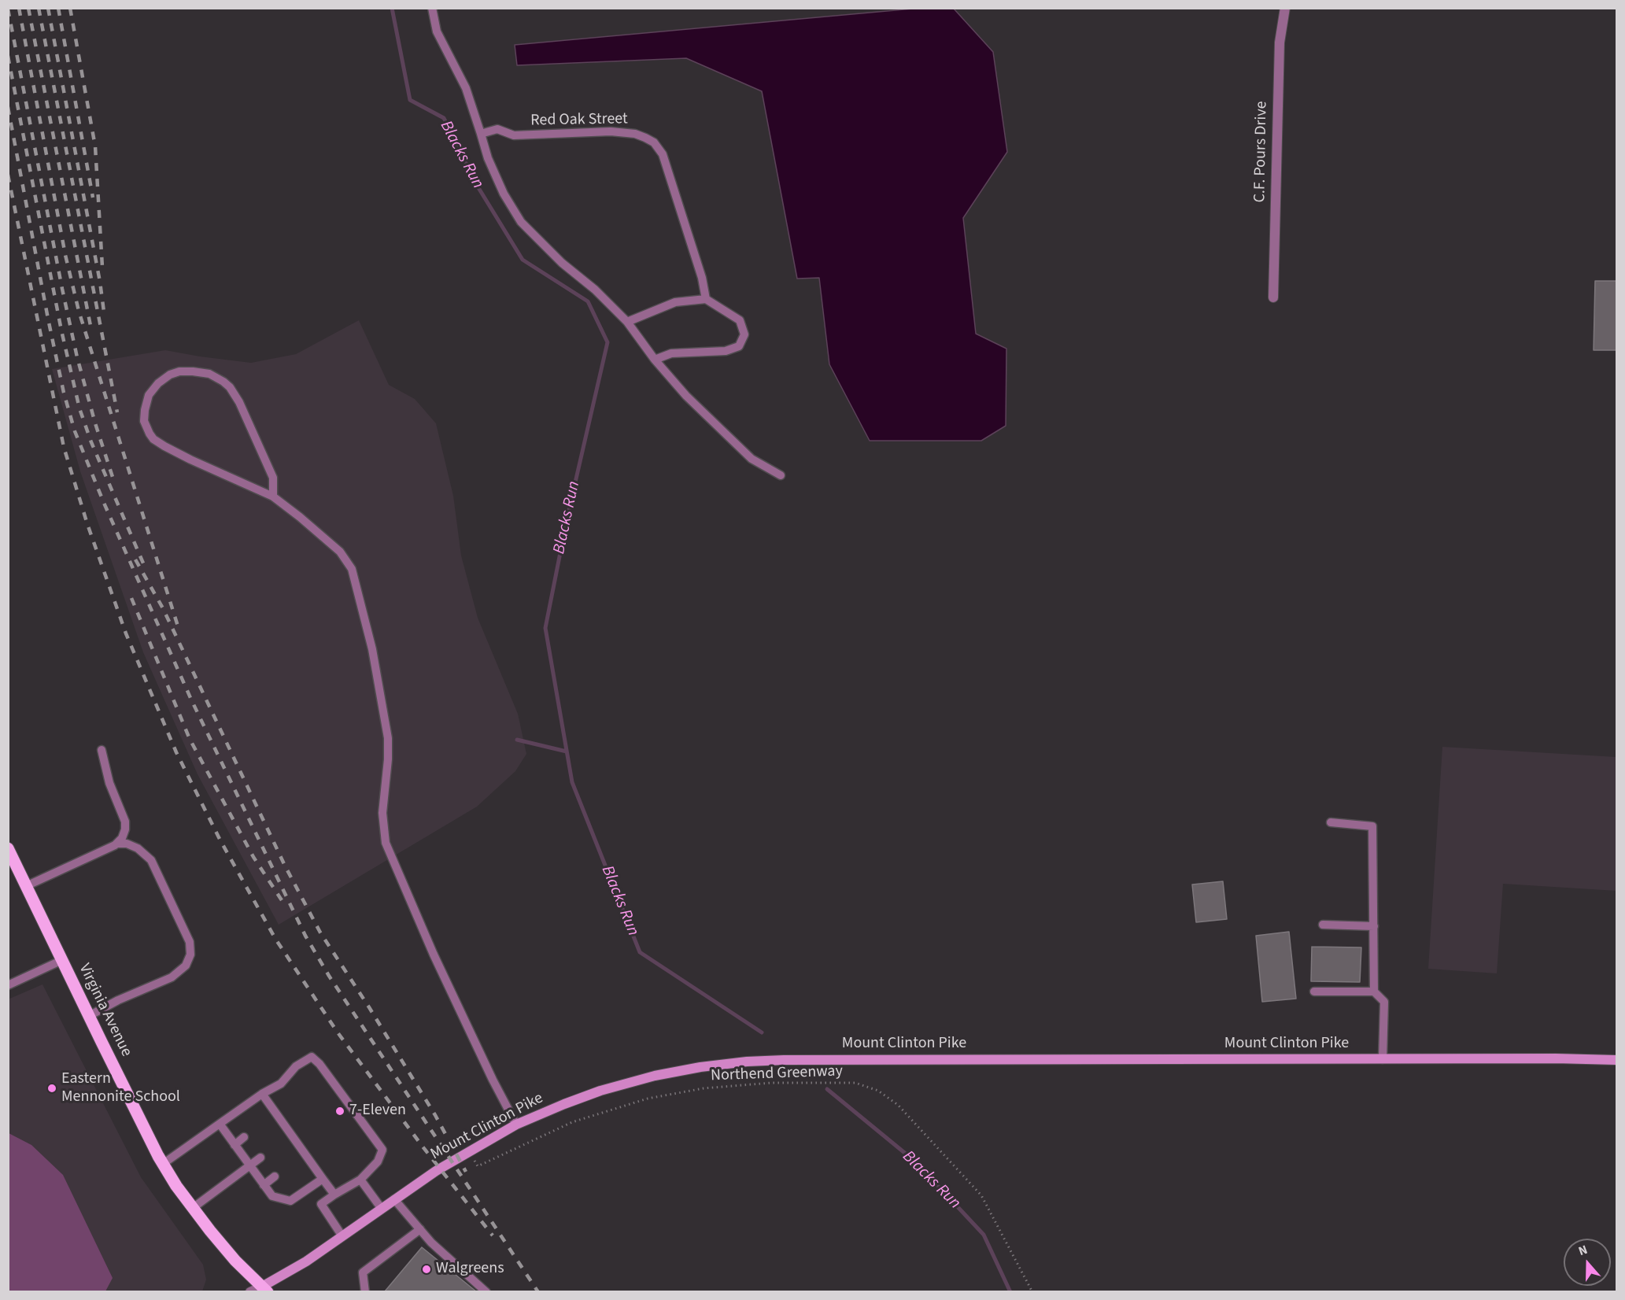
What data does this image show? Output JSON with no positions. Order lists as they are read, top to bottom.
{
  "streets": {
    "main road": ["Virginia Avenue", "Mount Clinton Pike"],
    "street": ["C.F. Pours Drive"],
    "lane": ["Red Oak Street"],
    "path": ["Northend Greenway"]
  },
  "crossings": [
    ["Virginia Avenue", "Mount Clinton Pike"],
    ["Mount Clinton Pike", "Northend Greenway"]
  ],
  "water": ["Blacks Run"],
  "places": ["Eastern Mennonite School", "7-Eleven", "Walgreens"],
  "north": "top"
}
